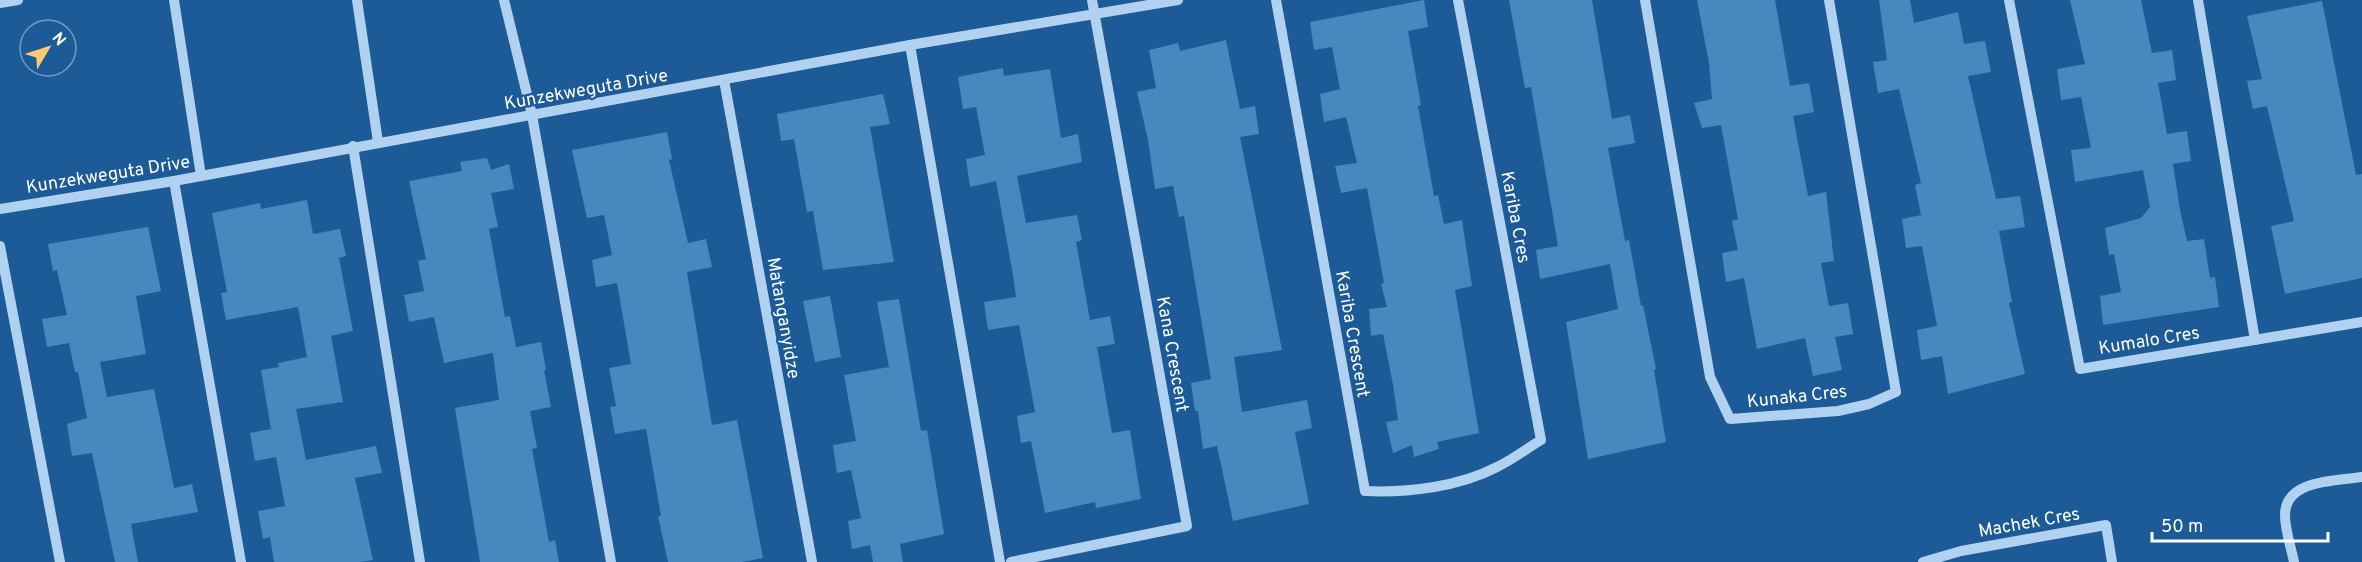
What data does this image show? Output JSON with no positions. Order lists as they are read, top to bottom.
{
  "streets": {
    "street": [
      "Kunzekweguta Drive",
      "Kariba Cres",
      "Matanganyidze",
      "Kariba Crescent",
      "Kumalo Cres",
      "Kana Crescent",
      "Kunaka Cres",
      "Machek Cres"
    ]
  },
  "crossings": [
    ["Kunzekweguta Drive", "Matanganyidze"],
    ["Kunzekweguta Drive", "Kana Crescent"],
    ["Kariba Cres", "Kariba Crescent"]
  ],
  "scale_bar": "50 m",
  "north": "top right"
}
